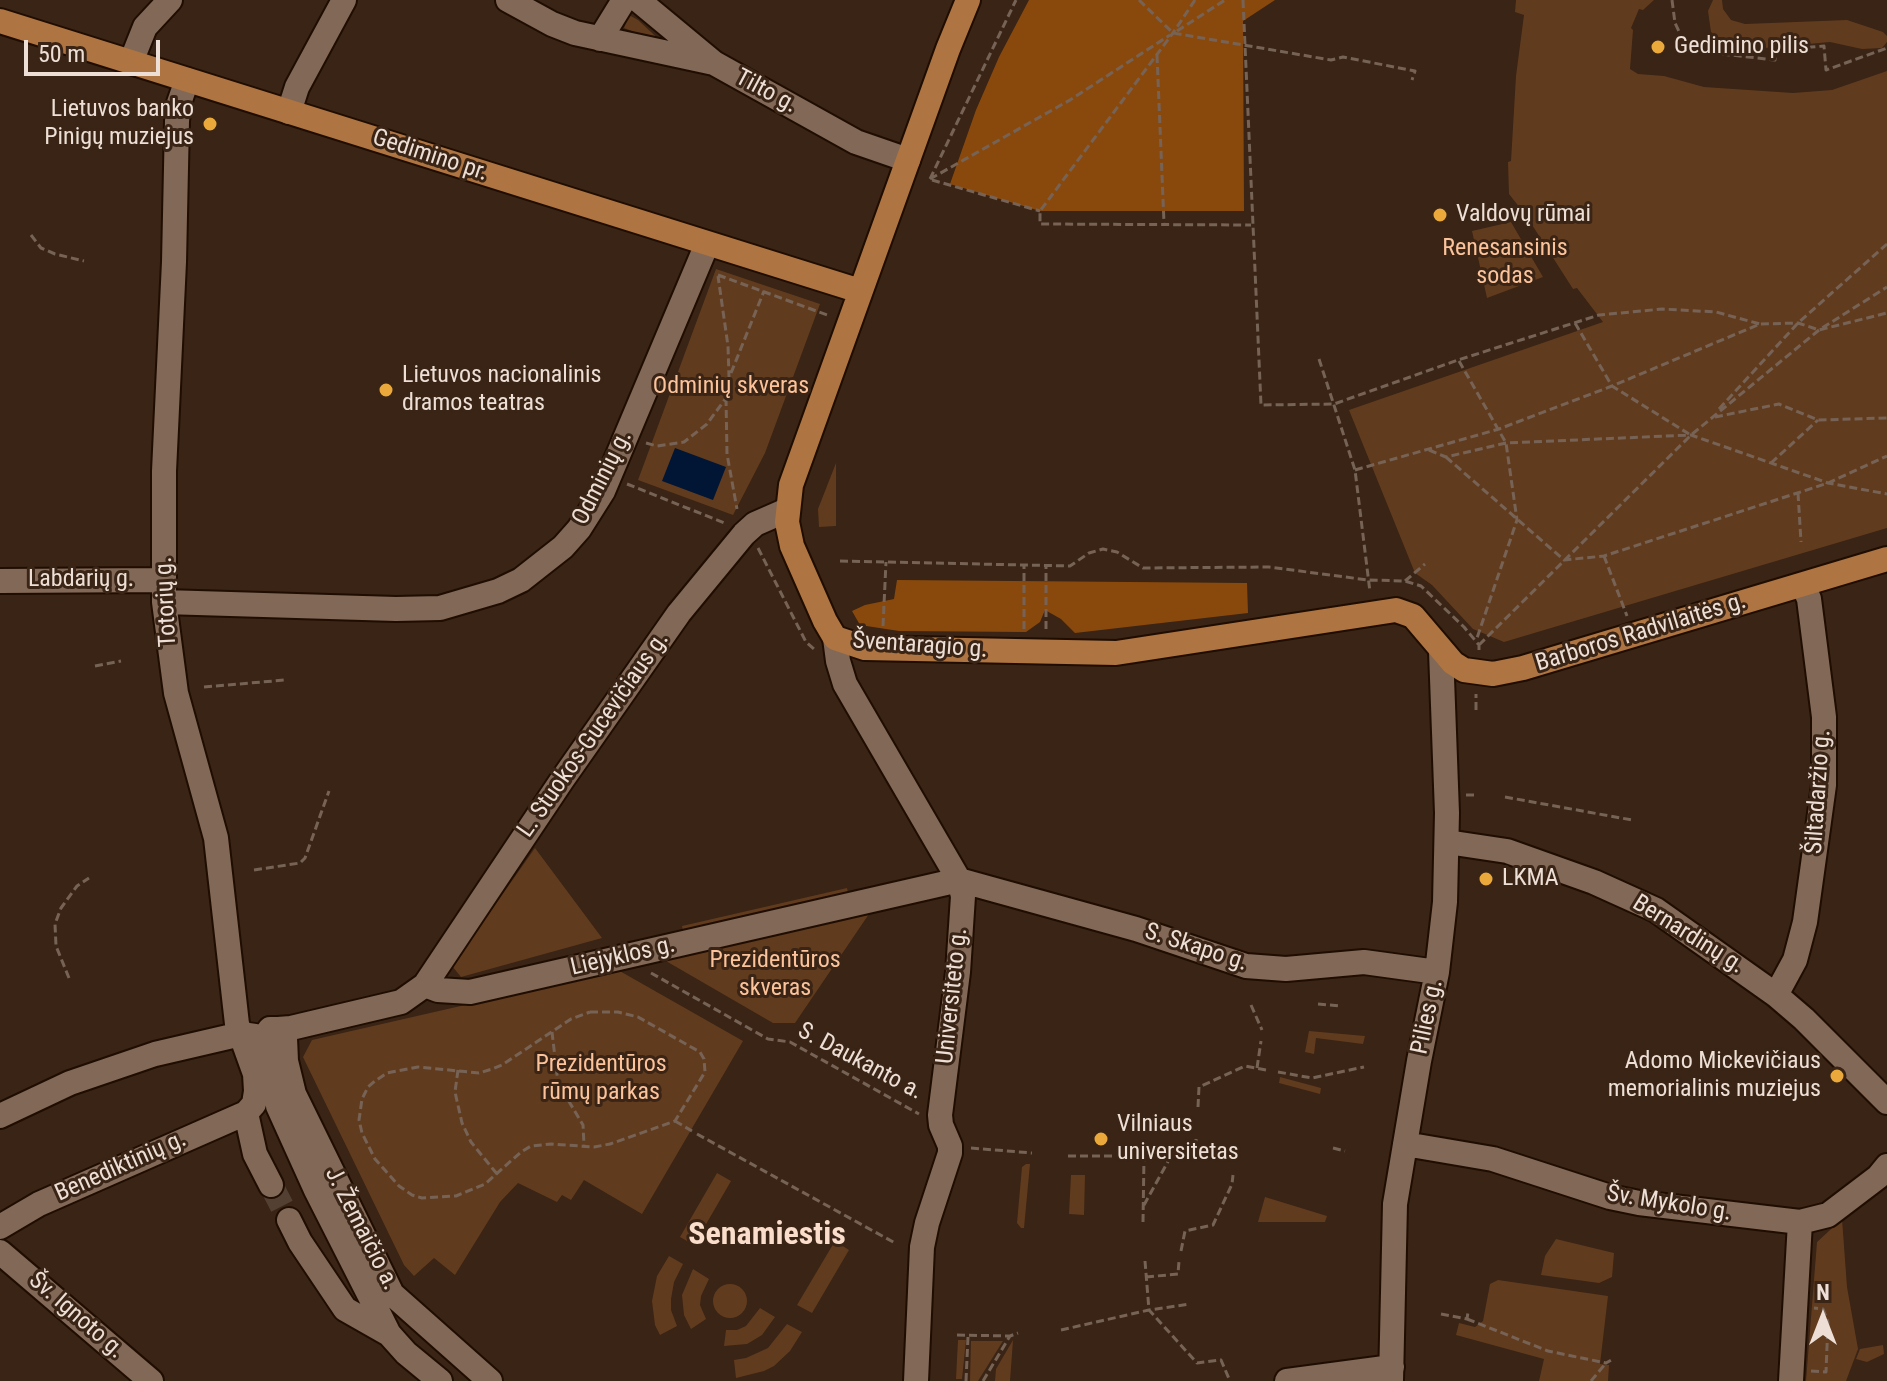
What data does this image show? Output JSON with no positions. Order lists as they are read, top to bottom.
{
  "streets": {
    "main road": ["Gedimino pr.", "Barboros Radvilaitės g.", "Šventaragio g."],
    "street": [
      "Tilto g.",
      "Odminių g.",
      "Labdarių g.",
      "Totorių g.",
      "L. Stuokos-Gucevičiaus g.",
      "Šiltadaržio g.",
      "Bernardinų g.",
      "S. Skapo g.",
      "Liejyklos g.",
      "Universiteto g.",
      "Pilies g.",
      "Benediktinių g.",
      "Šv. Mykolo g.",
      "J. Žemaičio a.",
      "Šv. Ignoto g."
    ],
    "path": ["S. Daukanto a."]
  },
  "crossings": [
    ["Tilto g.", "Šventaragio g."],
    ["Gedimino pr.", "Odminių g."],
    ["Gedimino pr.", "Totorių g."],
    ["Gedimino pr.", "Šventaragio g."],
    ["Odminių g.", "Labdarių g."],
    ["Odminių g.", "Totorių g."],
    ["Labdarių g.", "Totorių g."],
    ["Totorių g.", "Benediktinių g."],
    ["Totorių g.", "J. Žemaičio a."],
    ["Barboros Radvilaitės g.", "Šventaragio g."],
    ["Barboros Radvilaitės g.", "Šiltadaržio g."],
    ["Barboros Radvilaitės g.", "Pilies g."],
    ["Šventaragio g.", "L. Stuokos-Gucevičiaus g."],
    ["Šventaragio g.", "Universiteto g."],
    ["L. Stuokos-Gucevičiaus g.", "Liejyklos g."],
    ["Šiltadaržio g.", "Bernardinų g."],
    ["Bernardinų g.", "Pilies g."],
    ["S. Skapo g.", "Liejyklos g."],
    ["S. Skapo g.", "Universiteto g."],
    ["S. Skapo g.", "Pilies g."],
    ["Liejyklos g.", "Universiteto g."],
    ["Liejyklos g.", "S. Daukanto a."],
    ["Universiteto g.", "S. Daukanto a."],
    ["Pilies g.", "Šv. Mykolo g."]
  ],
  "districts": ["Senamiestis"],
  "parks": [
    "Renesansinis sodas",
    "Odminių skveras",
    "Prezidentūros skveras",
    "Prezidentūros rūmų parkas"
  ],
  "places": [
    "Gedimino pilis",
    "Lietuvos banko Pinigų muziejus",
    "Valdovų rūmai",
    "Lietuvos nacionalinis dramos teatras",
    "LKMA",
    "Adomo Mickevičiaus memorialinis muziejus",
    "Vilniaus universitetas"
  ],
  "scale_bar": "50 m",
  "north": "top"
}
